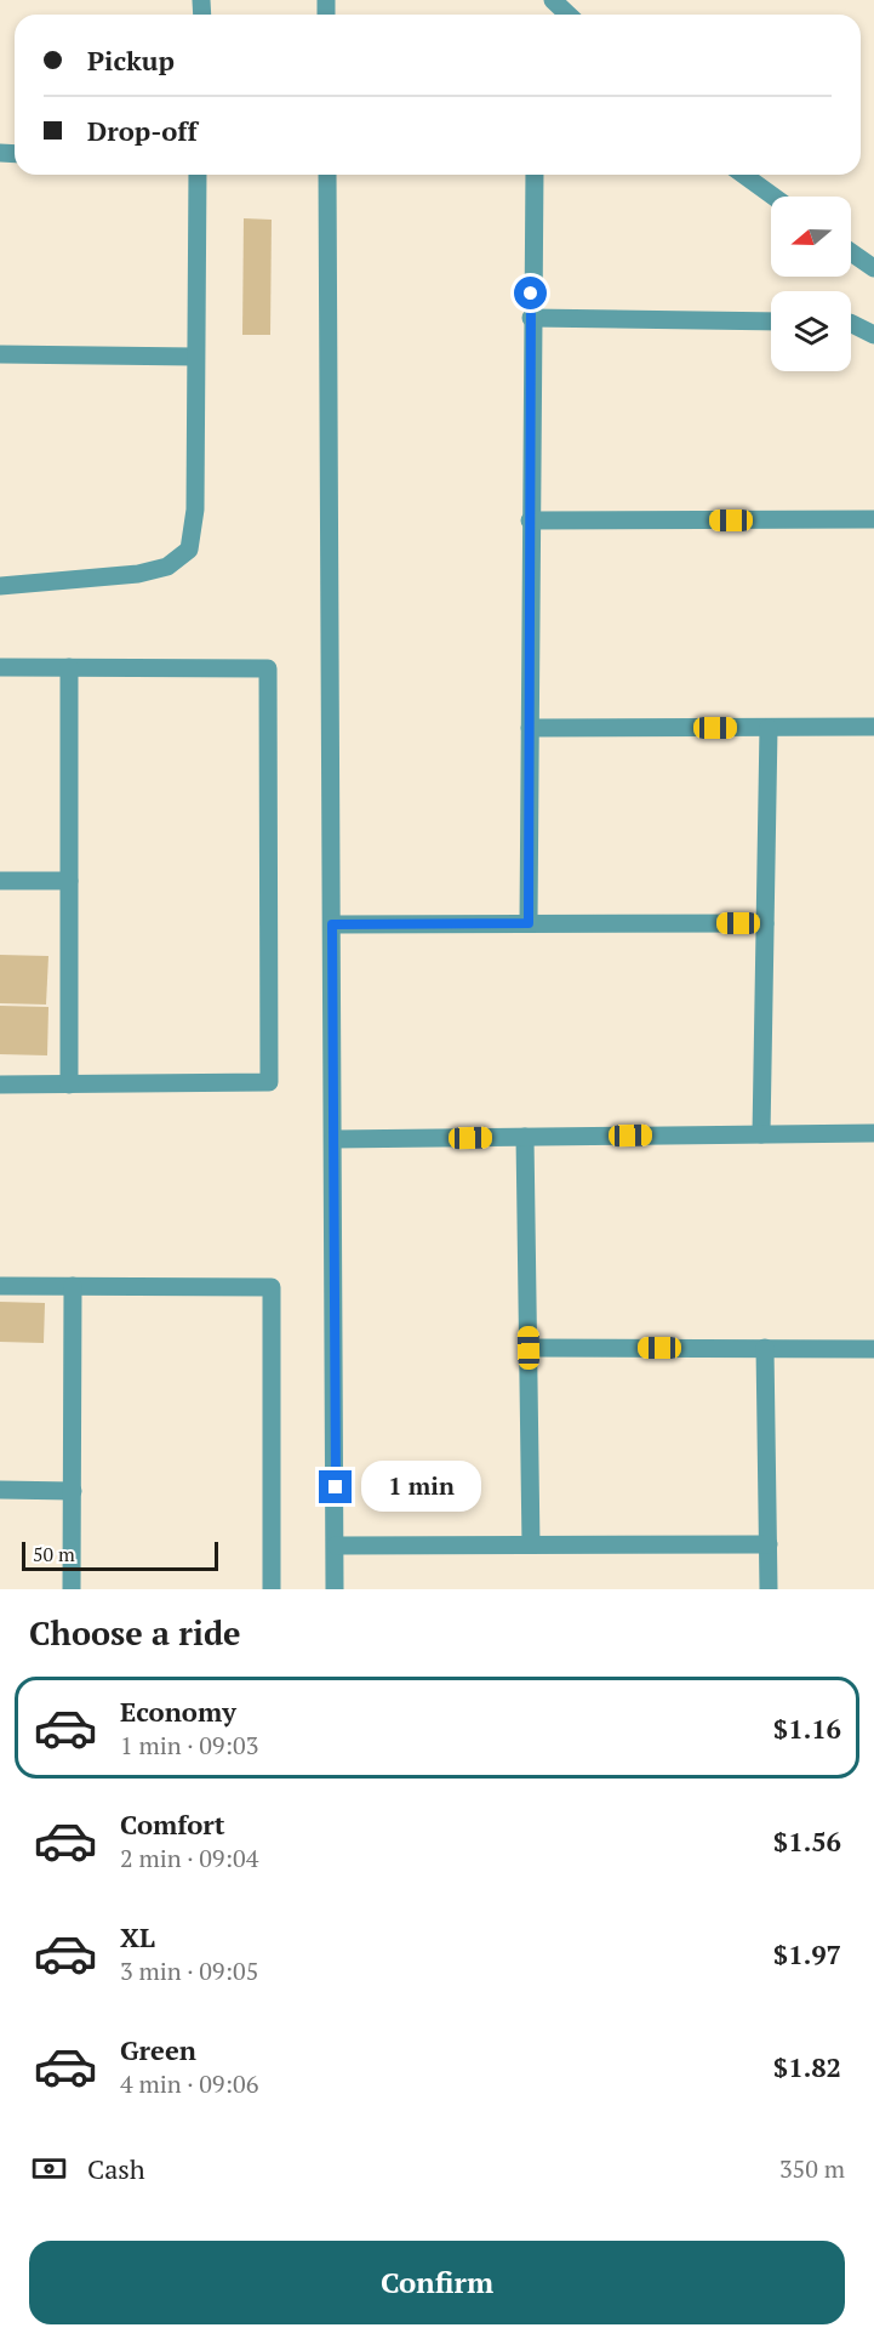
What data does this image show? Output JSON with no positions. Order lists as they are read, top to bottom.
{
  "scale_bar": "50 m",
  "north": "left",
  "page": {
    "banner": ["Pickup", "Drop-off"],
    "bubble": "1 min",
    "scale": "50 m",
    "heading": "Choose a ride",
    "list": [
      {
        "name": "Economy",
        "note": "1 min · 09:03",
        "value": "$1.16"
      },
      {
        "name": "Comfort",
        "note": "2 min · 09:04",
        "value": "$1.56"
      },
      {
        "name": "XL",
        "note": "3 min · 09:05",
        "value": "$1.97"
      },
      {
        "name": "Green",
        "note": "4 min · 09:06",
        "value": "$1.82"
      }
    ],
    "pay": ["Cash", "350 m"],
    "buttons": "Confirm"
  }
}
